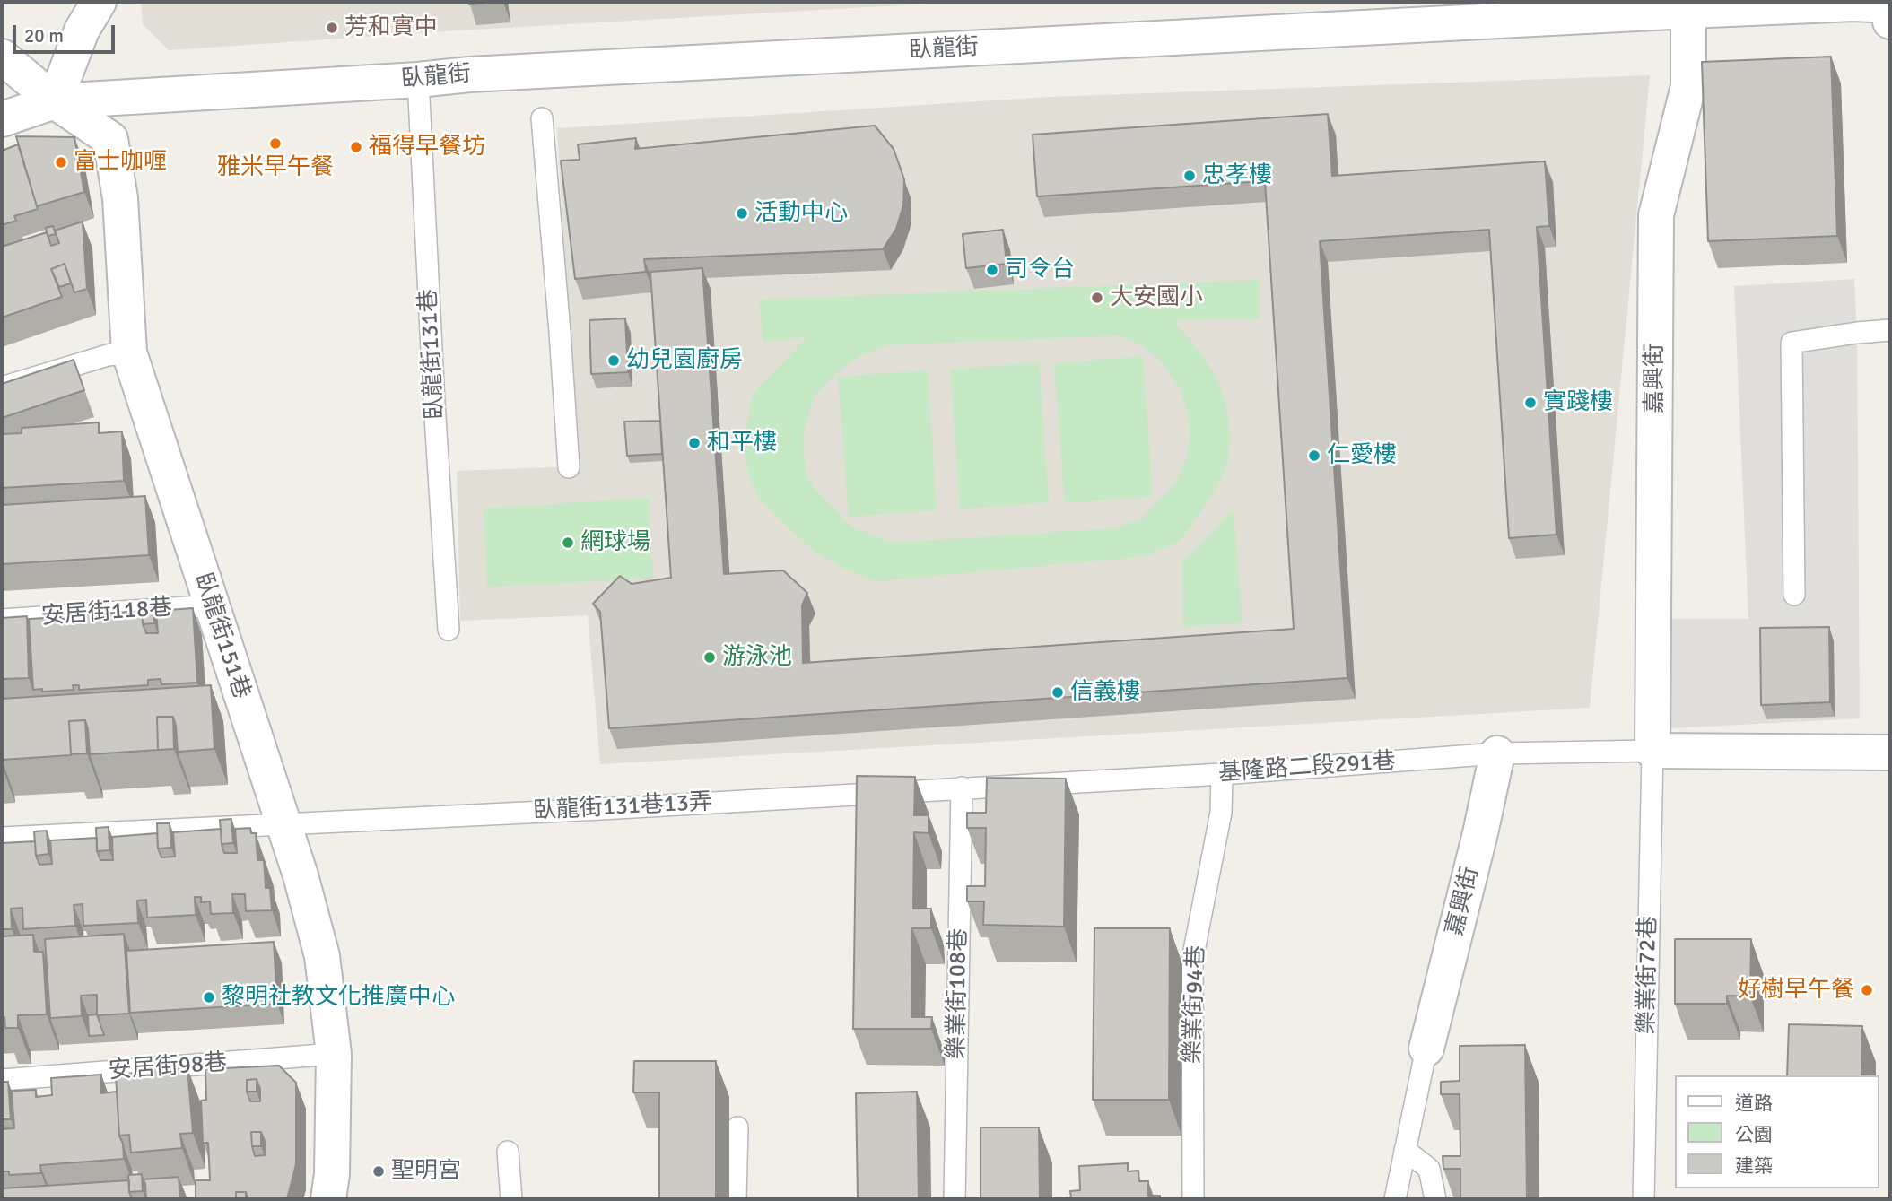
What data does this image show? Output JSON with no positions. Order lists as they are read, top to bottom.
{
  "streets": {
    "street": ["臥龍街", "嘉興街", "臥龍街151巷"],
    "lane": [
      "臥龍街131巷",
      "安居街118巷",
      "基隆路二段291巷",
      "臥龍街131巷13弄",
      "樂業街72巷",
      "樂業街108巷",
      "樂業街94巷",
      "安居街98巷"
    ]
  },
  "crossings": [
    ["臥龍街", "臥龍街131巷"],
    ["臥龍街", "嘉興街"],
    ["臥龍街", "臥龍街151巷"],
    ["嘉興街", "基隆路二段291巷"],
    ["嘉興街", "樂業街72巷"],
    ["安居街118巷", "臥龍街151巷"],
    ["臥龍街151巷", "臥龍街131巷13弄"],
    ["臥龍街151巷", "安居街98巷"],
    ["基隆路二段291巷", "臥龍街131巷13弄"],
    ["基隆路二段291巷", "樂業街72巷"],
    ["基隆路二段291巷", "樂業街108巷"],
    ["基隆路二段291巷", "樂業街94巷"],
    ["臥龍街131巷13弄", "樂業街108巷"]
  ],
  "places": [
    "芳和實中",
    "雅米早午餐",
    "福得早餐坊",
    "富士咖喱",
    "忠孝樓",
    "活動中心",
    "司令台",
    "大安國小",
    "幼兒園廚房",
    "實踐樓",
    "和平樓",
    "仁愛樓",
    "網球場",
    "游泳池",
    "信義樓",
    "好樹早午餐",
    "黎明社教文化推廣中心",
    "聖明宮"
  ],
  "legend": ["道路", "公園", "建築"],
  "scale_bar": "20 m"
}
